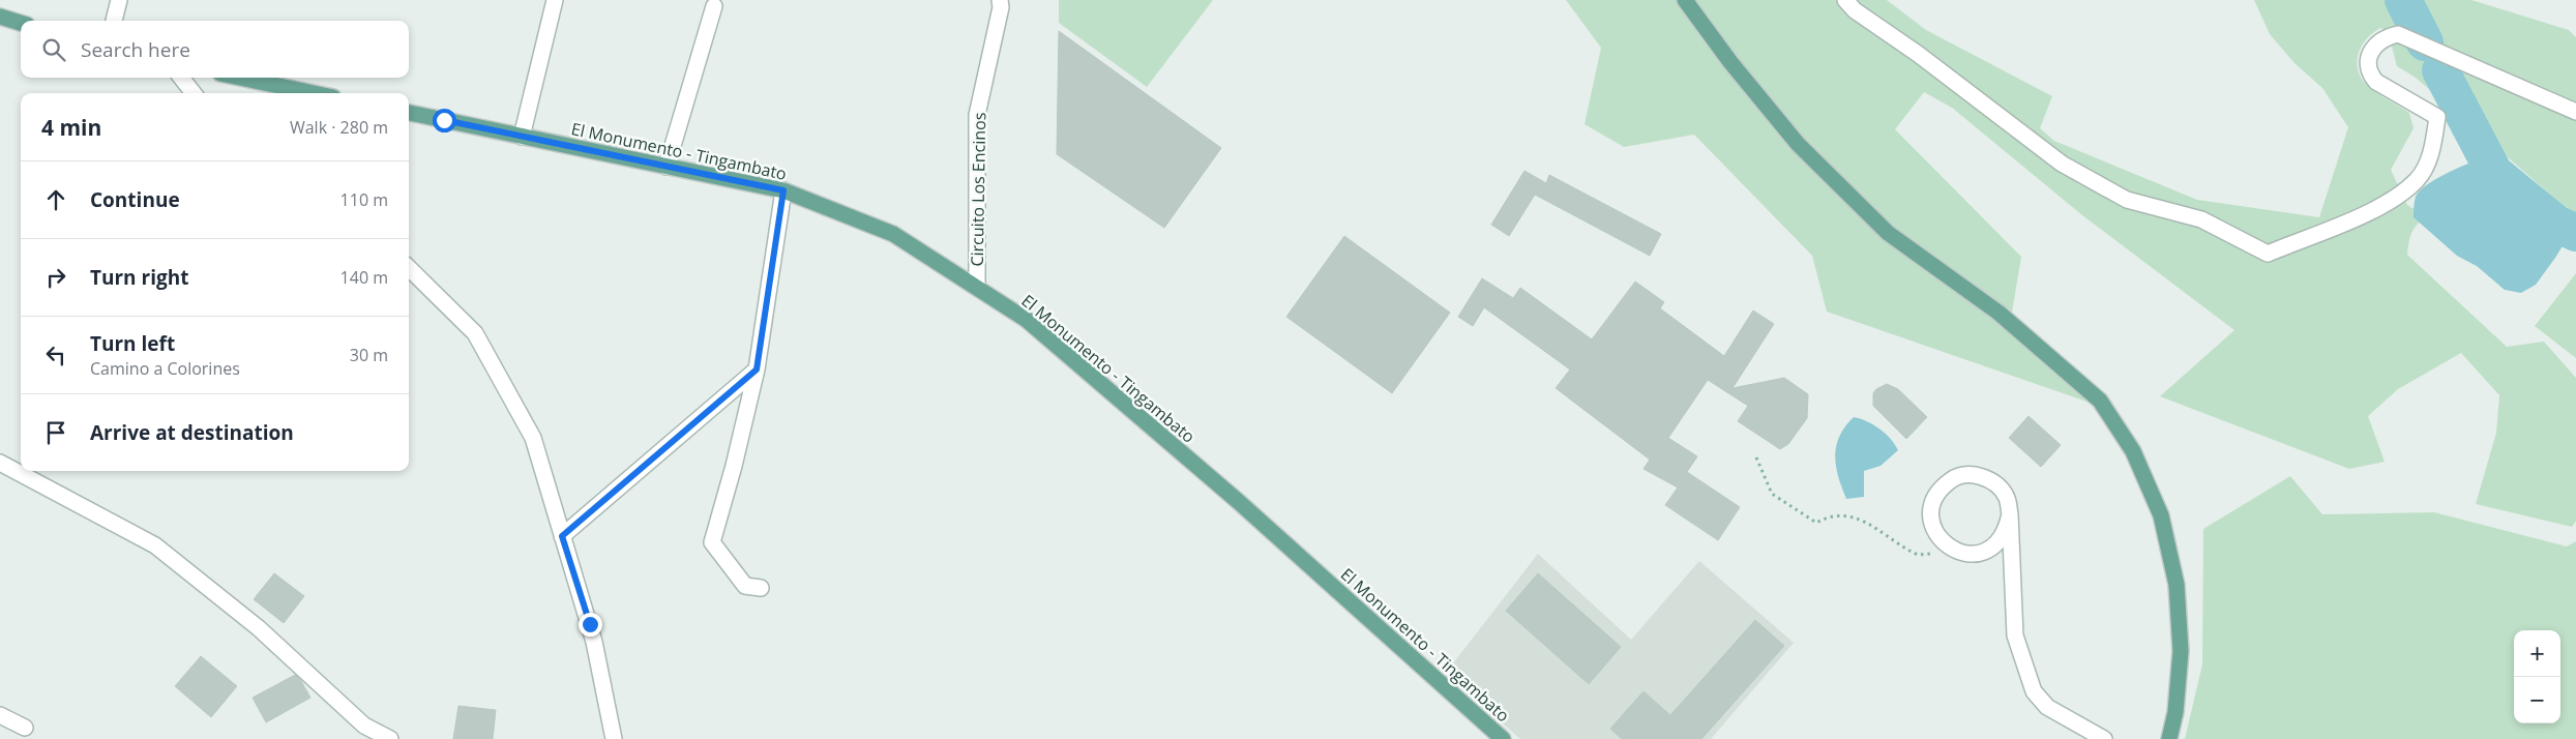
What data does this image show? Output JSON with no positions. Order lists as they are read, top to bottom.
{
  "streets": {
    "main road": ["El Monumento - Tingambato"],
    "street": ["Circuito Los Encinos"]
  },
  "crossings": [
    ["El Monumento - Tingambato", "Circuito Los Encinos"]
  ],
  "page": {
    "search": "Search here",
    "heading": ["4 min", "Walk · 280 m"],
    "list": [
      ["Continue", "110 m"],
      ["Turn right", "140 m"],
      ["Turn left", "Camino a Colorines", "30 m"],
      "Arrive at destination"
    ],
    "map_buttons": ["+", "−"]
  }
}
